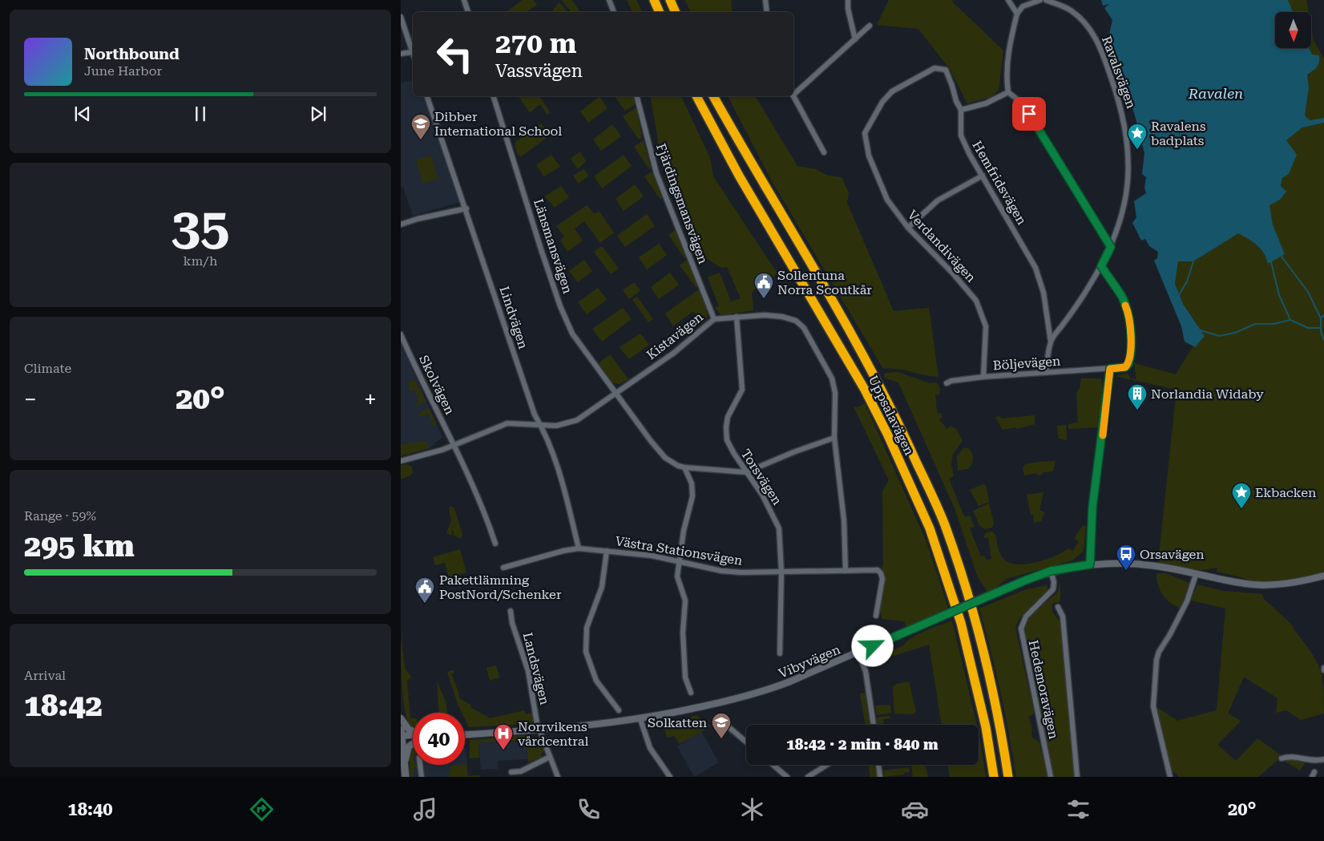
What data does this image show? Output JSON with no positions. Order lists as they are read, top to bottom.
{
  "streets": {
    "highway": ["Uppsalavägen"],
    "street": [
      "Ravalsvägen",
      "Hemfridsvägen",
      "Fjärdingsmansvägen",
      "Länsmansvägen",
      "Verdandivägen",
      "Lindvägen",
      "Kistavägen",
      "Böljevägen",
      "Skolvägen",
      "Torsvägen",
      "Västra Stationsvägen",
      "Vibyvägen",
      "Landsvägen",
      "Hedemoravägen"
    ]
  },
  "crossings": [
    ["Ravalsvägen", "Hemfridsvägen"],
    ["Ravalsvägen", "Böljevägen"],
    ["Hemfridsvägen", "Verdandivägen"],
    ["Fjärdingsmansvägen", "Kistavägen"],
    ["Länsmansvägen", "Kistavägen"],
    ["Verdandivägen", "Böljevägen"],
    ["Lindvägen", "Kistavägen"],
    ["Lindvägen", "Västra Stationsvägen"],
    ["Kistavägen", "Skolvägen"],
    ["Kistavägen", "Torsvägen"],
    ["Kistavägen", "Västra Stationsvägen"],
    ["Torsvägen", "Västra Stationsvägen"],
    ["Vibyvägen", "Landsvägen"],
    ["Vibyvägen", "Hedemoravägen"]
  ],
  "water": ["Ravalen"],
  "places": {
    "school or university": ["Dibber International School", "Solkatten"],
    "place": ["Ravalens badplats", "Ekbacken"],
    "public building": ["Sollentuna Norra Scoutkår", "Pakettlämning PostNord/Schenker"],
    "building": ["Norlandia Widaby"],
    "bus stop": ["Orsavägen"],
    "hospital": ["Norrvikens vårdcentral"]
  },
  "north": "bottom",
  "page": {
    "turn": ["270 m", "Vassvägen"],
    "song": ["Northbound", "June Harbor"],
    "tile": [
      ["35", "km/h"],
      "Climate",
      ["Range · 59%", "295 km"],
      ["Arrival", "18:42"]
    ],
    "heat": ["−", "20°", "+"],
    "limit": "40",
    "trip": "18:42 · 2 min · 840 m",
    "tabs": ["18:40", "20°"]
  }
}
